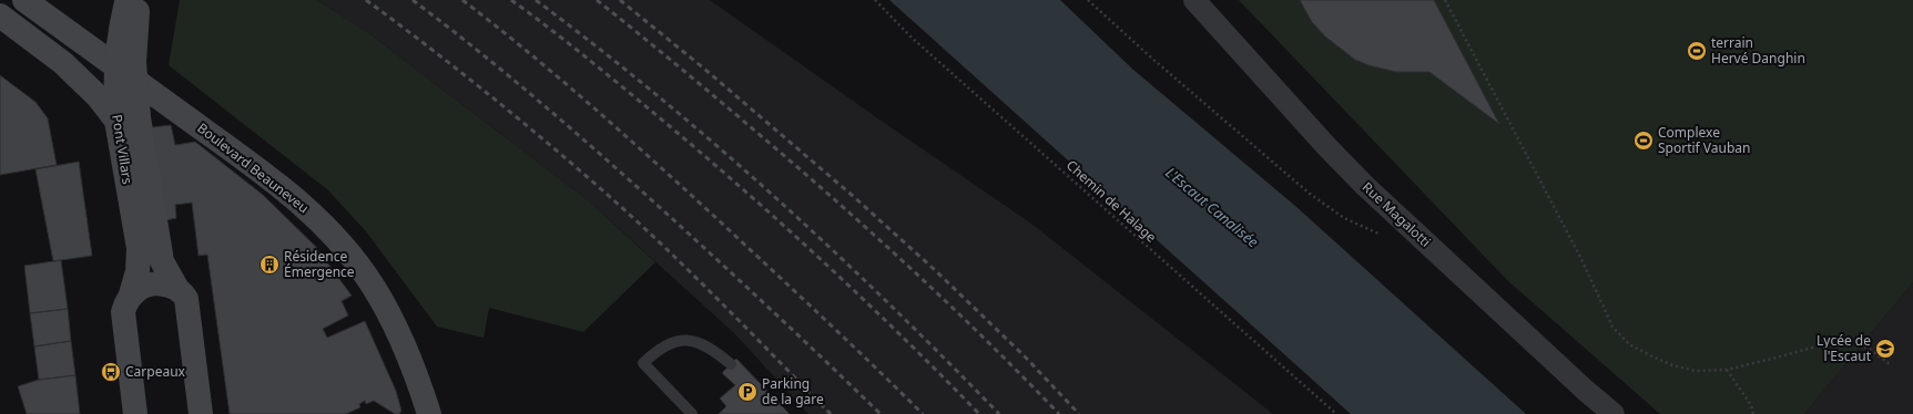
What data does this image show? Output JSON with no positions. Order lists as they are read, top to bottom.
{
  "streets": {
    "main road": ["Pont Villars", "Boulevard Beauneveu"],
    "street": ["Rue Magalotti"],
    "path": ["Chemin de Halage"]
  },
  "water": ["L'Escaut Canalisée"],
  "places": {
    "sports": ["terrain Hervé Danghin", "Complexe Sportif Vauban"],
    "building": ["Résidence Émergence"],
    "school or university": ["Lycée de l'Escaut"],
    "bus stop": ["Carpeaux"],
    "parking": ["Parking de la gare"]
  }
}
